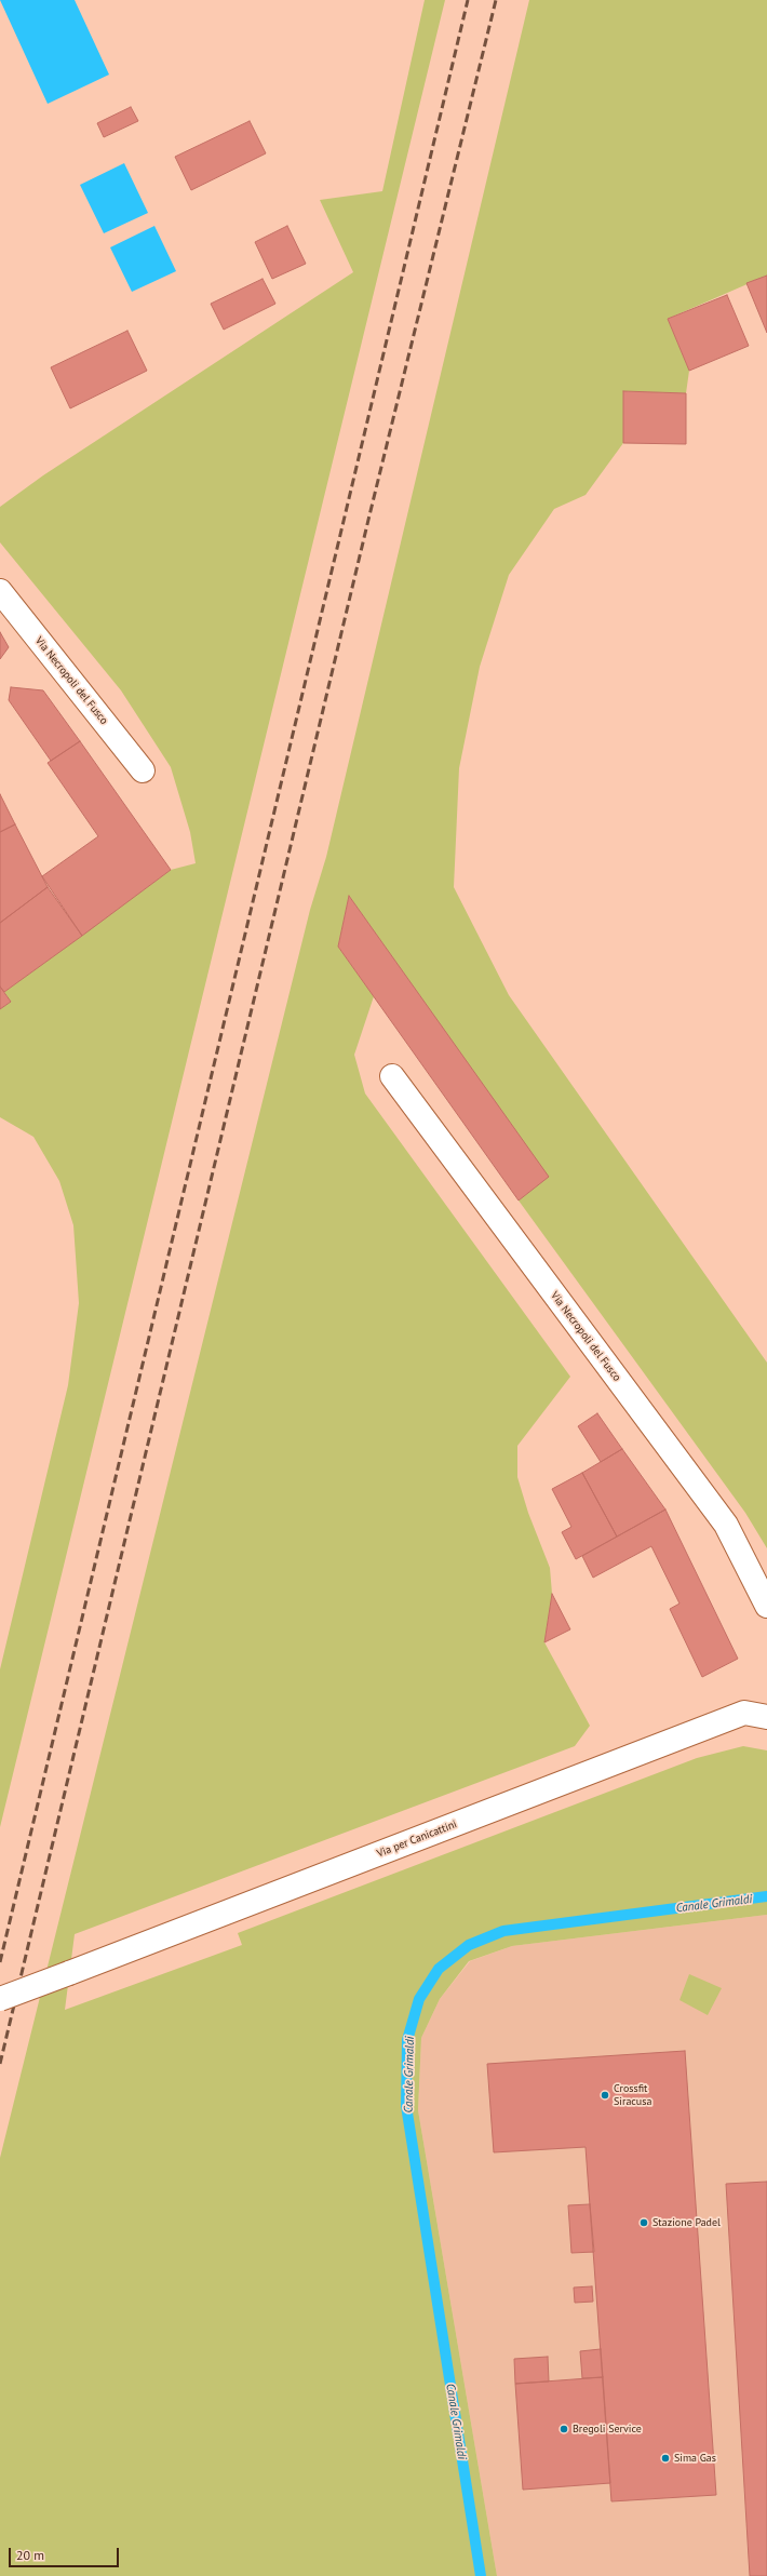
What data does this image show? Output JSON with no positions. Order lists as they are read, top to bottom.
{
  "streets": {
    "street": ["Via Necropoli del Fusco", "Via per Canicattini"]
  },
  "water": ["Canale Grimaldi"],
  "places": [
    "Crossfit Siracusa",
    "Stazione Padel",
    "Bregoli Service",
    "Sima Gas"
  ],
  "scale_bar": "20 m"
}
